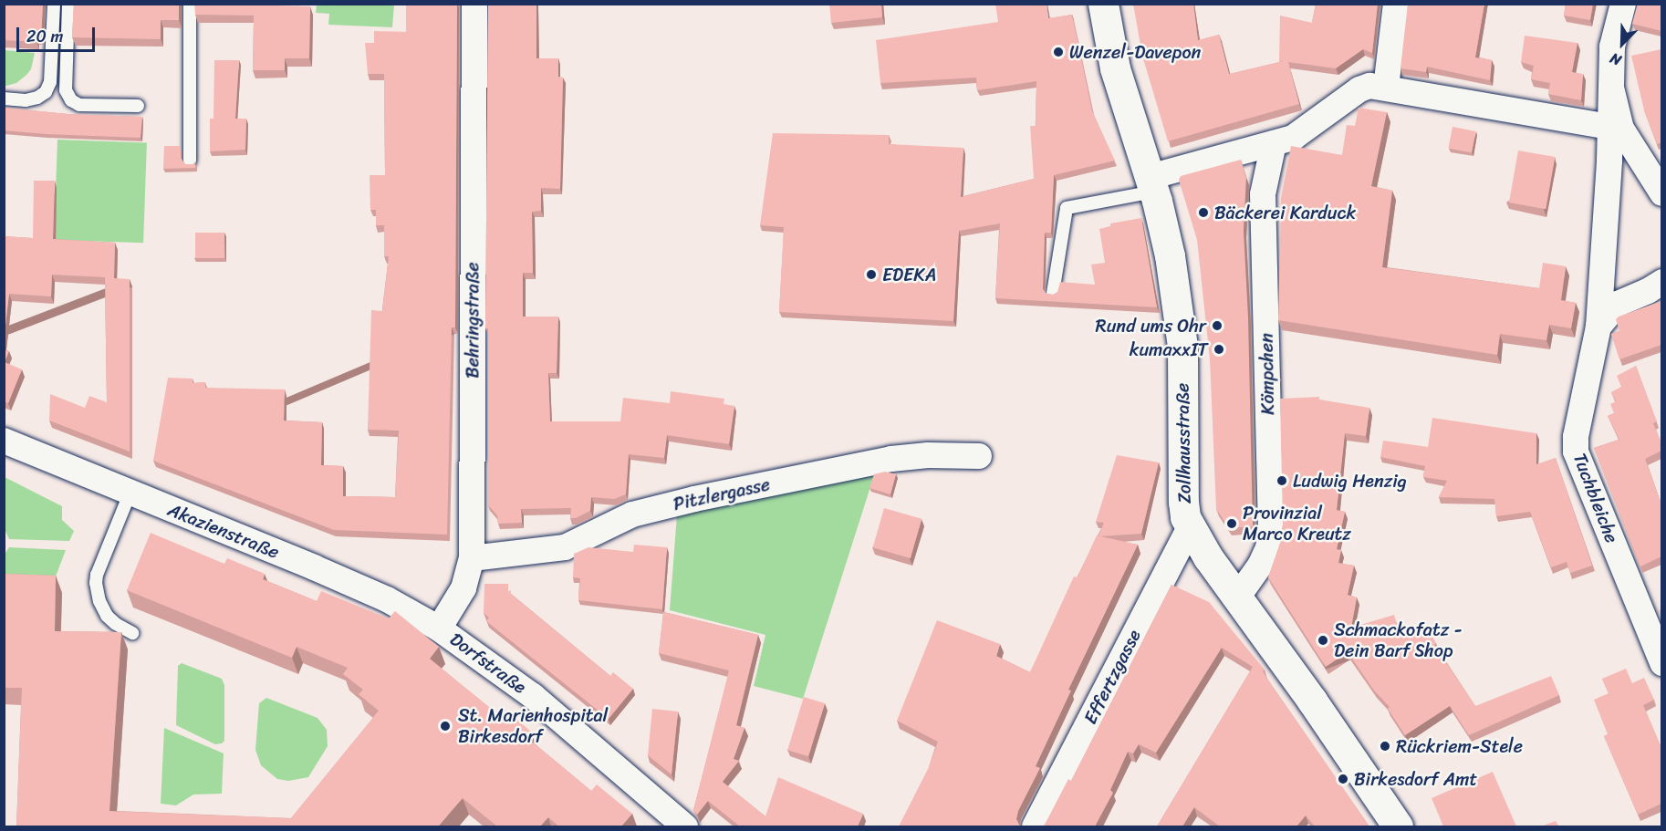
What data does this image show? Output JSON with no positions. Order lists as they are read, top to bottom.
{
  "streets": {
    "street": [
      "Behringstraße",
      "Kömpchen",
      "Zollhausstraße",
      "Pitzlergasse",
      "Tuchbleiche",
      "Akazienstraße",
      "Dorfstraße",
      "Effertzgasse"
    ]
  },
  "crossings": [
    ["Behringstraße", "Pitzlergasse"],
    ["Behringstraße", "Akazienstraße"],
    ["Behringstraße", "Dorfstraße"],
    ["Kömpchen", "Zollhausstraße"],
    ["Zollhausstraße", "Effertzgasse"],
    ["Akazienstraße", "Dorfstraße"]
  ],
  "places": [
    "Wenzel-Davepon",
    "Bäckerei Karduck",
    "EDEKA",
    "Rund ums Ohr",
    "kumaxxIT",
    "Ludwig Henzig",
    "Provinzial Marco Kreutz",
    "Schmackofatz - Dein Barf Shop",
    "St. Marienhospital Birkesdorf",
    "Rückriem-Stele",
    "Birkesdorf Amt"
  ],
  "scale_bar": "20 m",
  "north": "bottom left"
}
